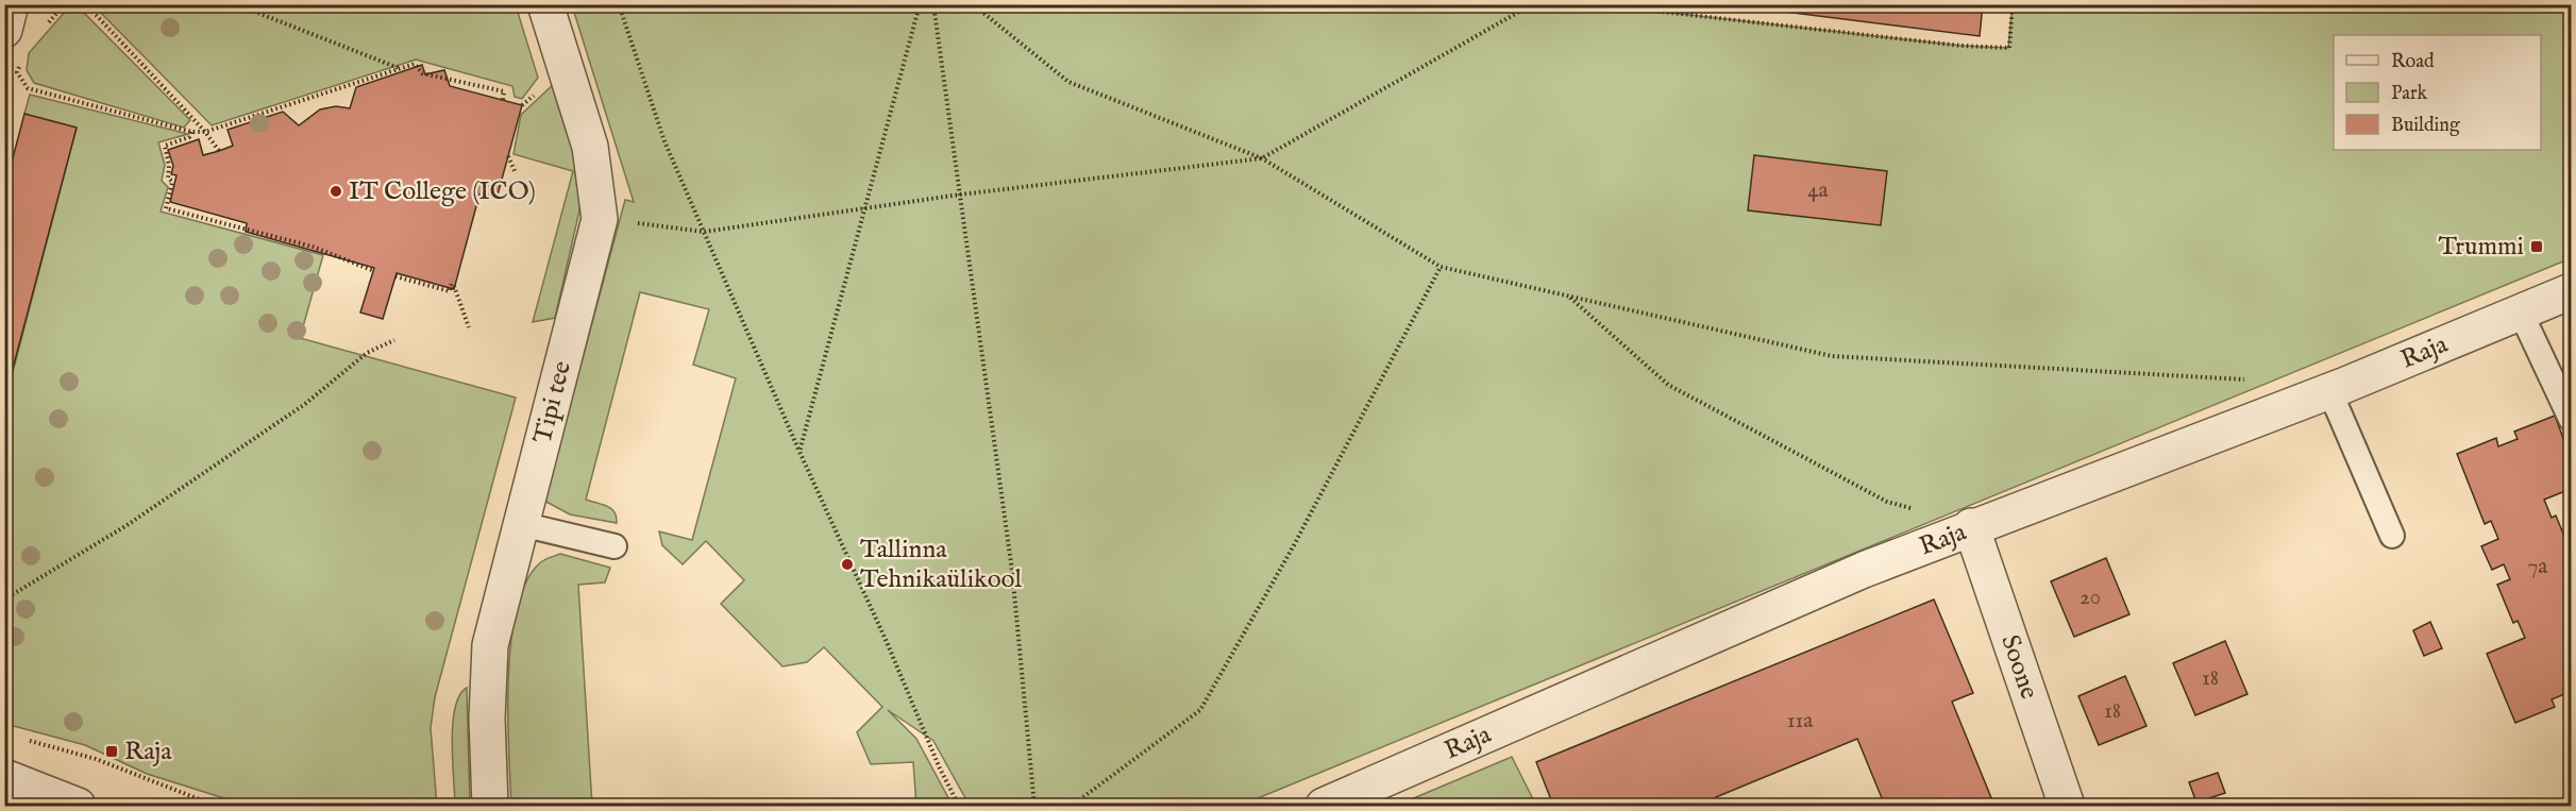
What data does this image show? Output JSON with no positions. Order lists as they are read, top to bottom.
{
  "streets": {
    "street": ["Raja", "Tipi tee", "Soone"]
  },
  "crossings": [
    ["Raja", "Soone"]
  ],
  "places": {
    "other": ["IT College (ICO)", "Tallinna Tehnikaülikool"],
    "transit": ["Trummi", "Raja"]
  },
  "house_numbers": [
    "4a",
    "7a",
    "20",
    "18",
    "18",
    "11a"
  ],
  "legend": ["Road", "Park", "Building"]
}
